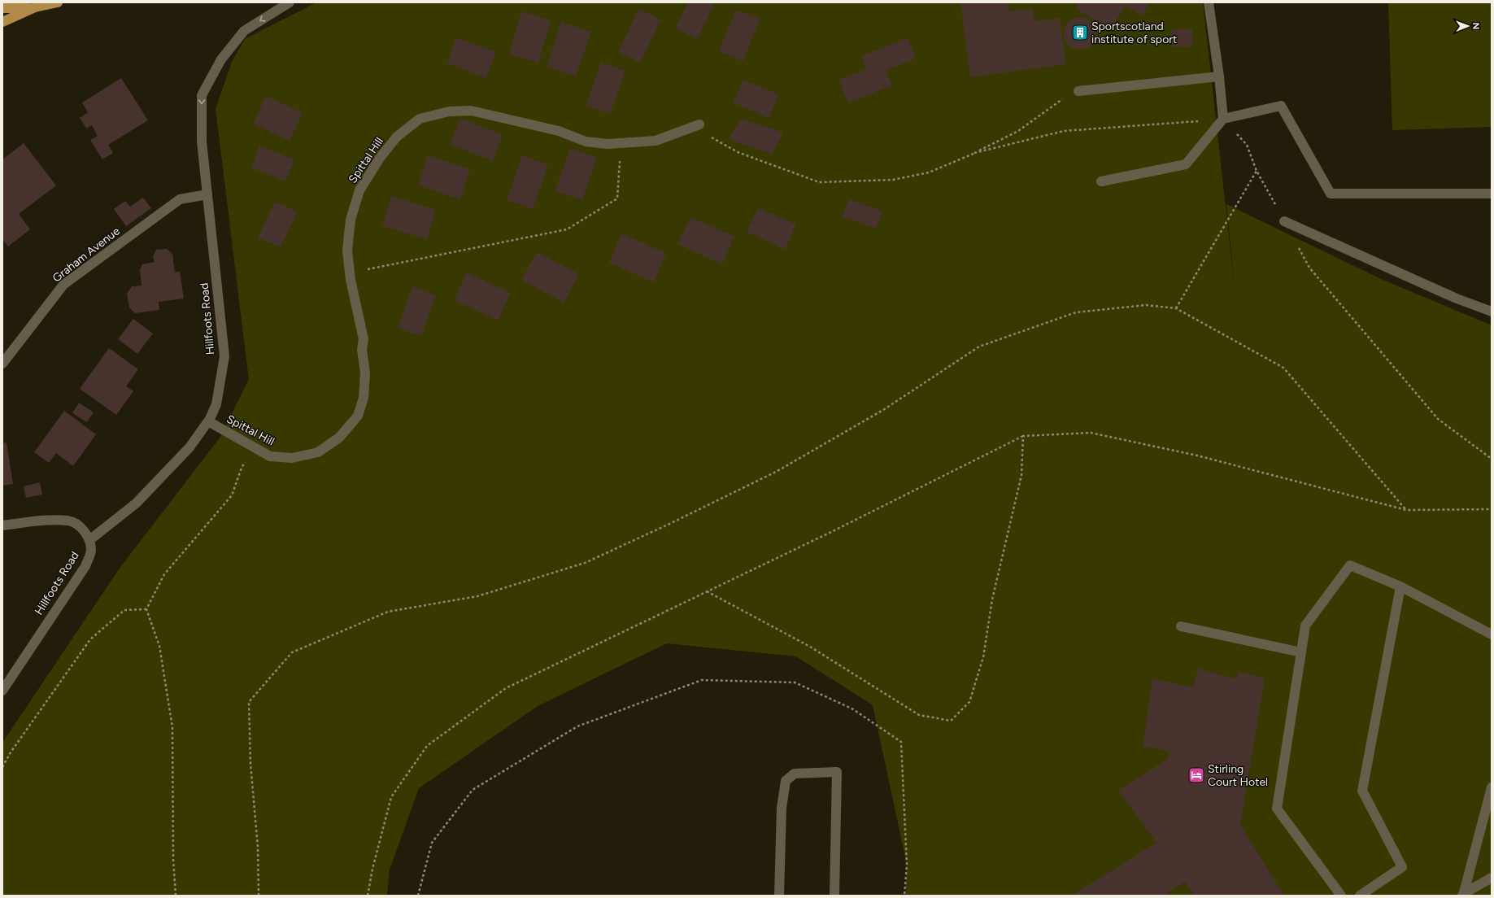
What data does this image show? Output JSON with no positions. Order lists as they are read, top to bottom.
{
  "streets": {
    "street": ["Spittal Hill", "Graham Avenue", "Hillfoots Road"]
  },
  "crossings": [
    ["Spittal Hill", "Hillfoots Road"],
    ["Graham Avenue", "Hillfoots Road"]
  ],
  "places": {
    "building": ["Sportscotland institute of sport"],
    "hotel": ["Stirling Court Hotel"]
  },
  "north": "right"
}
